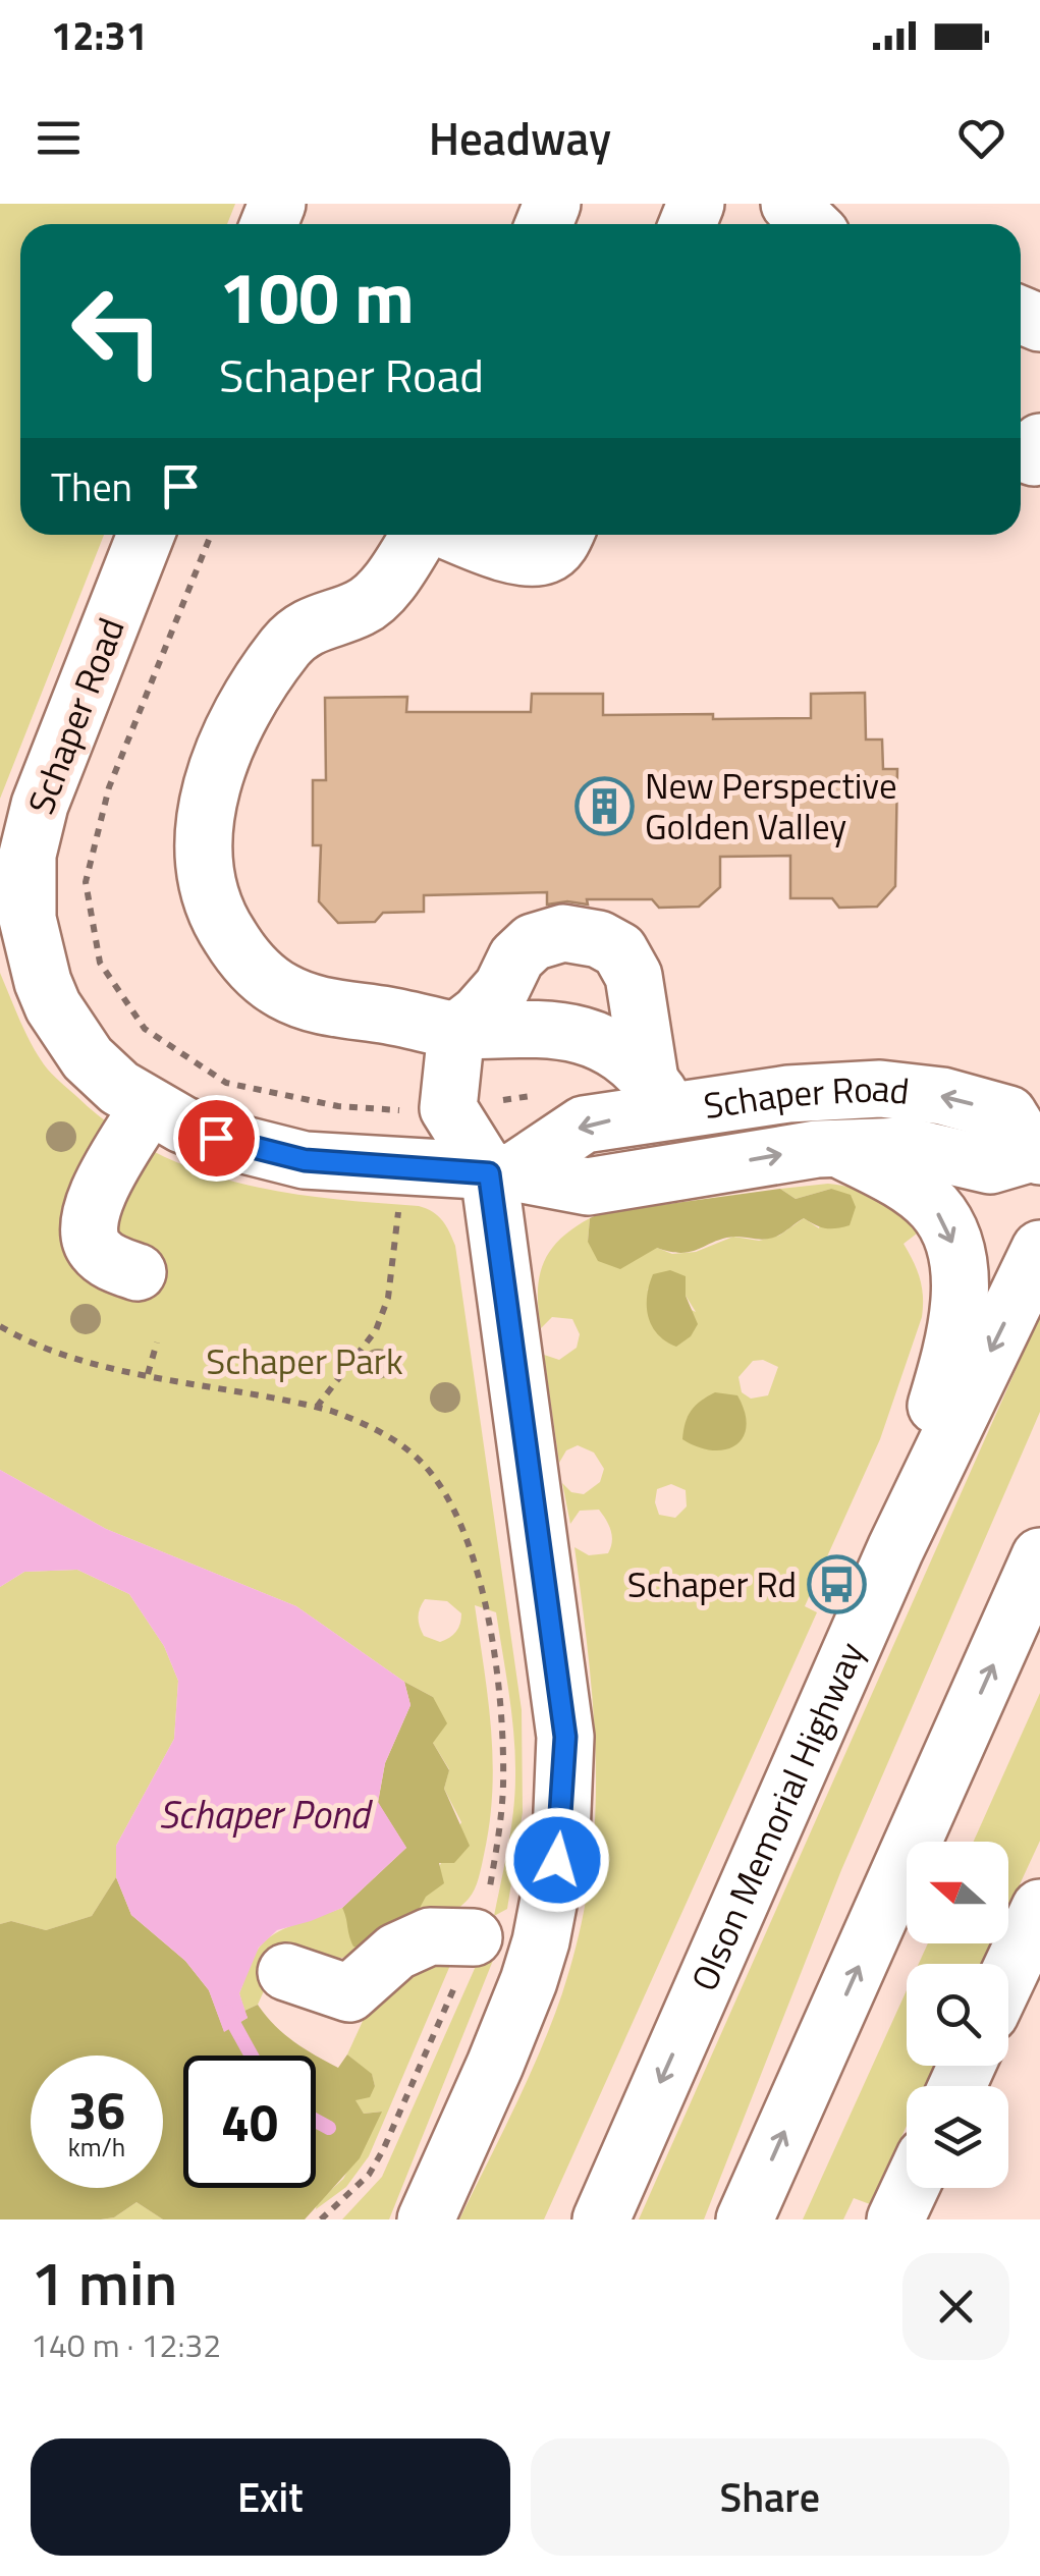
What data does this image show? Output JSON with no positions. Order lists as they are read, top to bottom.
{
  "streets": {
    "street": ["Schaper Road", "Olson Memorial Highway"]
  },
  "water": ["Schaper Pond"],
  "parks": ["Schaper Park"],
  "places": {
    "building": ["New Perspective Golden Valley"],
    "bus stop": ["Schaper Rd"]
  },
  "north": "left",
  "page": {
    "status": "12:31",
    "header": "Headway",
    "turn": ["100 m", "Schaper Road"],
    "then": "Then",
    "speed": "36 km/h",
    "limit": "40",
    "heading": ["1 min", "140 m · 12:32"],
    "buttons": ["Exit", "Share"]
  }
}
